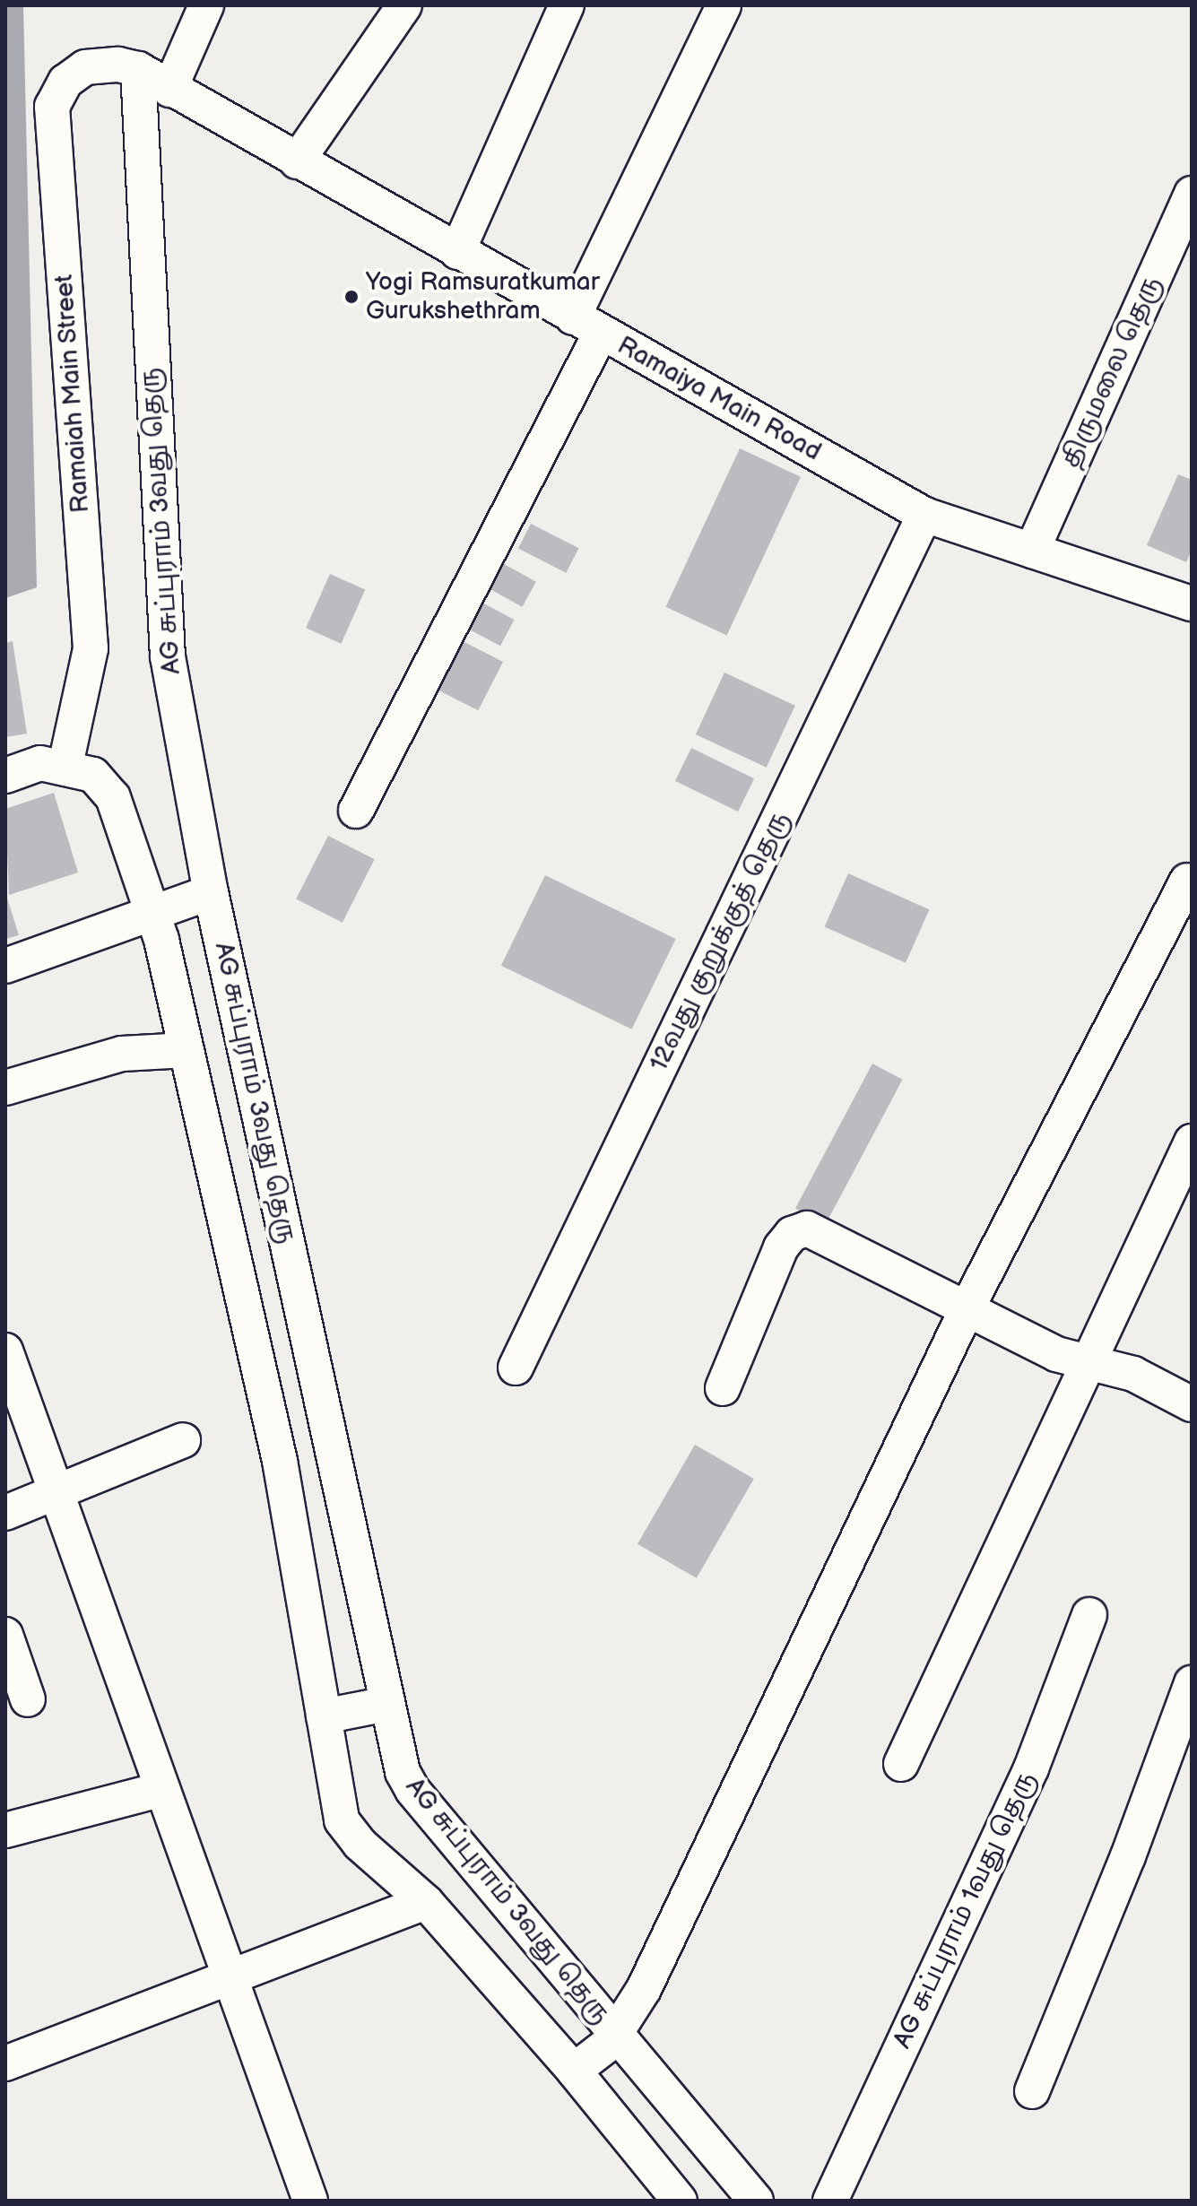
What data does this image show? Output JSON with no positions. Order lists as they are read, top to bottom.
{
  "streets": {
    "street": [
      "திருமலை தெரு",
      "Ramaiah Main Street",
      "Ramaiya Main Road",
      "AG சுப்புராம் 3வது தெரு",
      "12வது குறுக்குத் தெரு",
      "AG சுப்புராம் 1வது தெரு"
    ]
  },
  "crossings": [
    ["திருமலை தெரு", "Ramaiya Main Road"],
    ["Ramaiah Main Street", "Ramaiya Main Road"],
    ["Ramaiah Main Street", "AG சுப்புராம் 3வது தெரு"],
    ["Ramaiya Main Road", "AG சுப்புராம் 3வது தெரு"],
    ["Ramaiya Main Road", "12வது குறுக்குத் தெரு"]
  ],
  "places": ["Yogi Ramsuratkumar Gurukshethram"]
}
